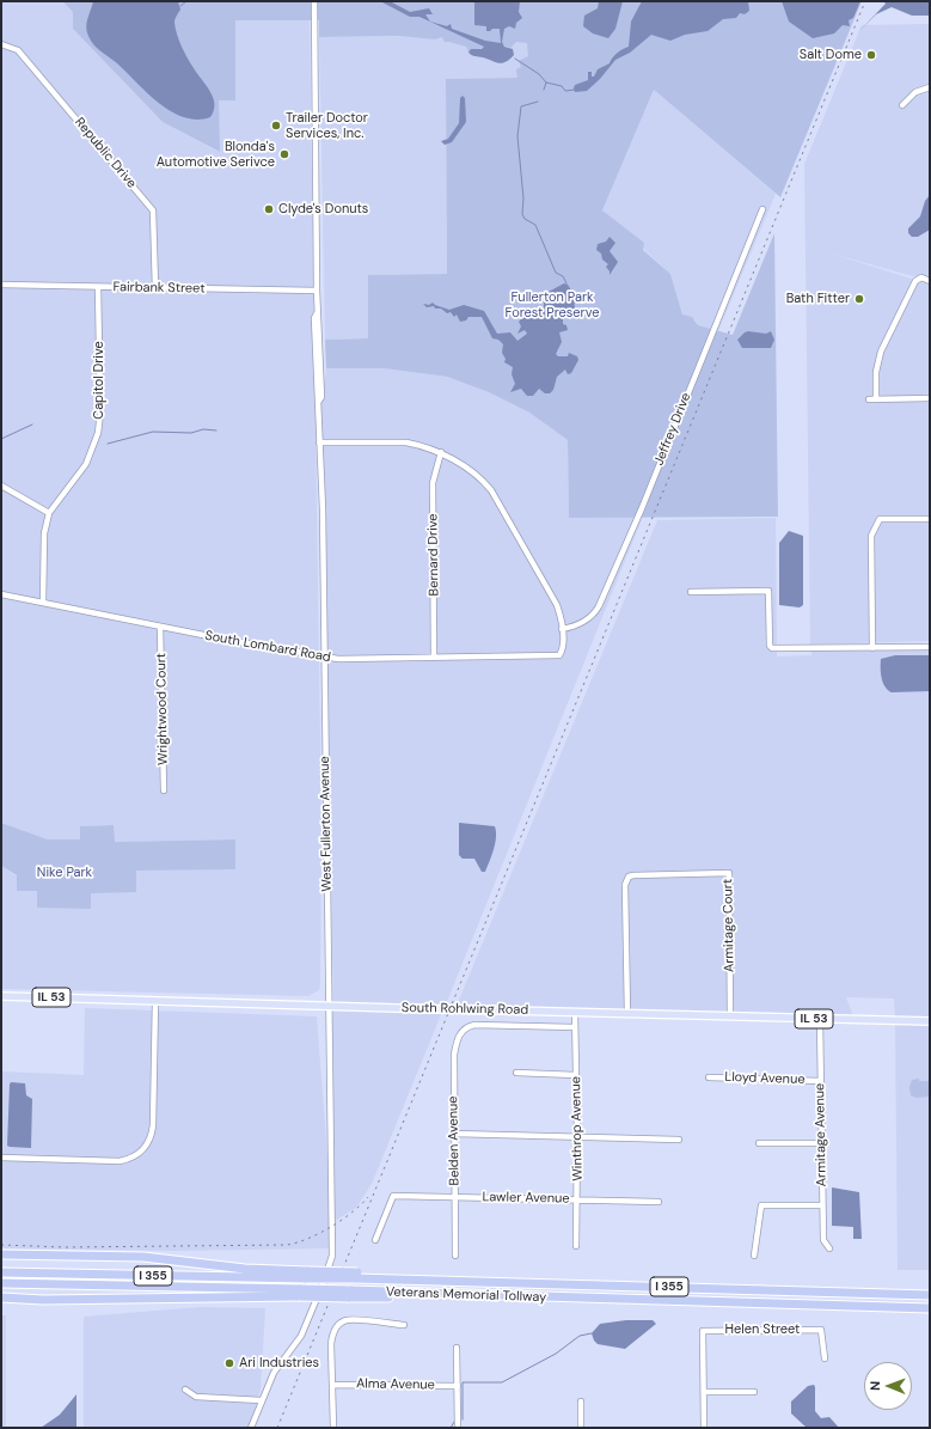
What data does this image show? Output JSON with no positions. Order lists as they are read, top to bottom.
{
  "streets": {
    "highway": ["I 355", "Veterans Memorial Tollway"],
    "main road": ["IL 53", "South Rohlwing Road"],
    "street": [
      "Republic Drive",
      "Fairbank Street",
      "Capitol Drive",
      "Jeffrey Drive",
      "Bernard Drive",
      "South Lombard Road",
      "Wrightwood Court",
      "West Fullerton Avenue",
      "Armitage Court",
      "Lloyd Avenue",
      "Winthrop Avenue",
      "Armitage Avenue",
      "Belden Avenue",
      "Lawler Avenue",
      "Helen Street",
      "Alma Avenue"
    ]
  },
  "crossings": [
    ["Republic Drive", "Fairbank Street"],
    ["Fairbank Street", "Capitol Drive"],
    ["Fairbank Street", "West Fullerton Avenue"],
    ["Capitol Drive", "South Lombard Road"],
    ["Jeffrey Drive", "South Lombard Road"],
    ["Bernard Drive", "South Lombard Road"],
    ["South Lombard Road", "Wrightwood Court"],
    ["South Lombard Road", "West Fullerton Avenue"],
    ["West Fullerton Avenue", "South Rohlwing Road"],
    ["Armitage Court", "South Rohlwing Road"],
    ["South Rohlwing Road", "Winthrop Avenue"],
    ["South Rohlwing Road", "Armitage Avenue"],
    ["Lloyd Avenue", "Armitage Avenue"],
    ["Winthrop Avenue", "Belden Avenue"],
    ["Winthrop Avenue", "Lawler Avenue"],
    ["Belden Avenue", "Lawler Avenue"]
  ],
  "parks": ["Fullerton Park Forest Preserve", "Nike Park"],
  "places": [
    "Salt Dome",
    "Trailer Doctor Services, Inc.",
    "Blonda's Automotive Serivce",
    "Clyde's Donuts",
    "Bath Fitter",
    "Ari Industries"
  ],
  "north": "left"
}
